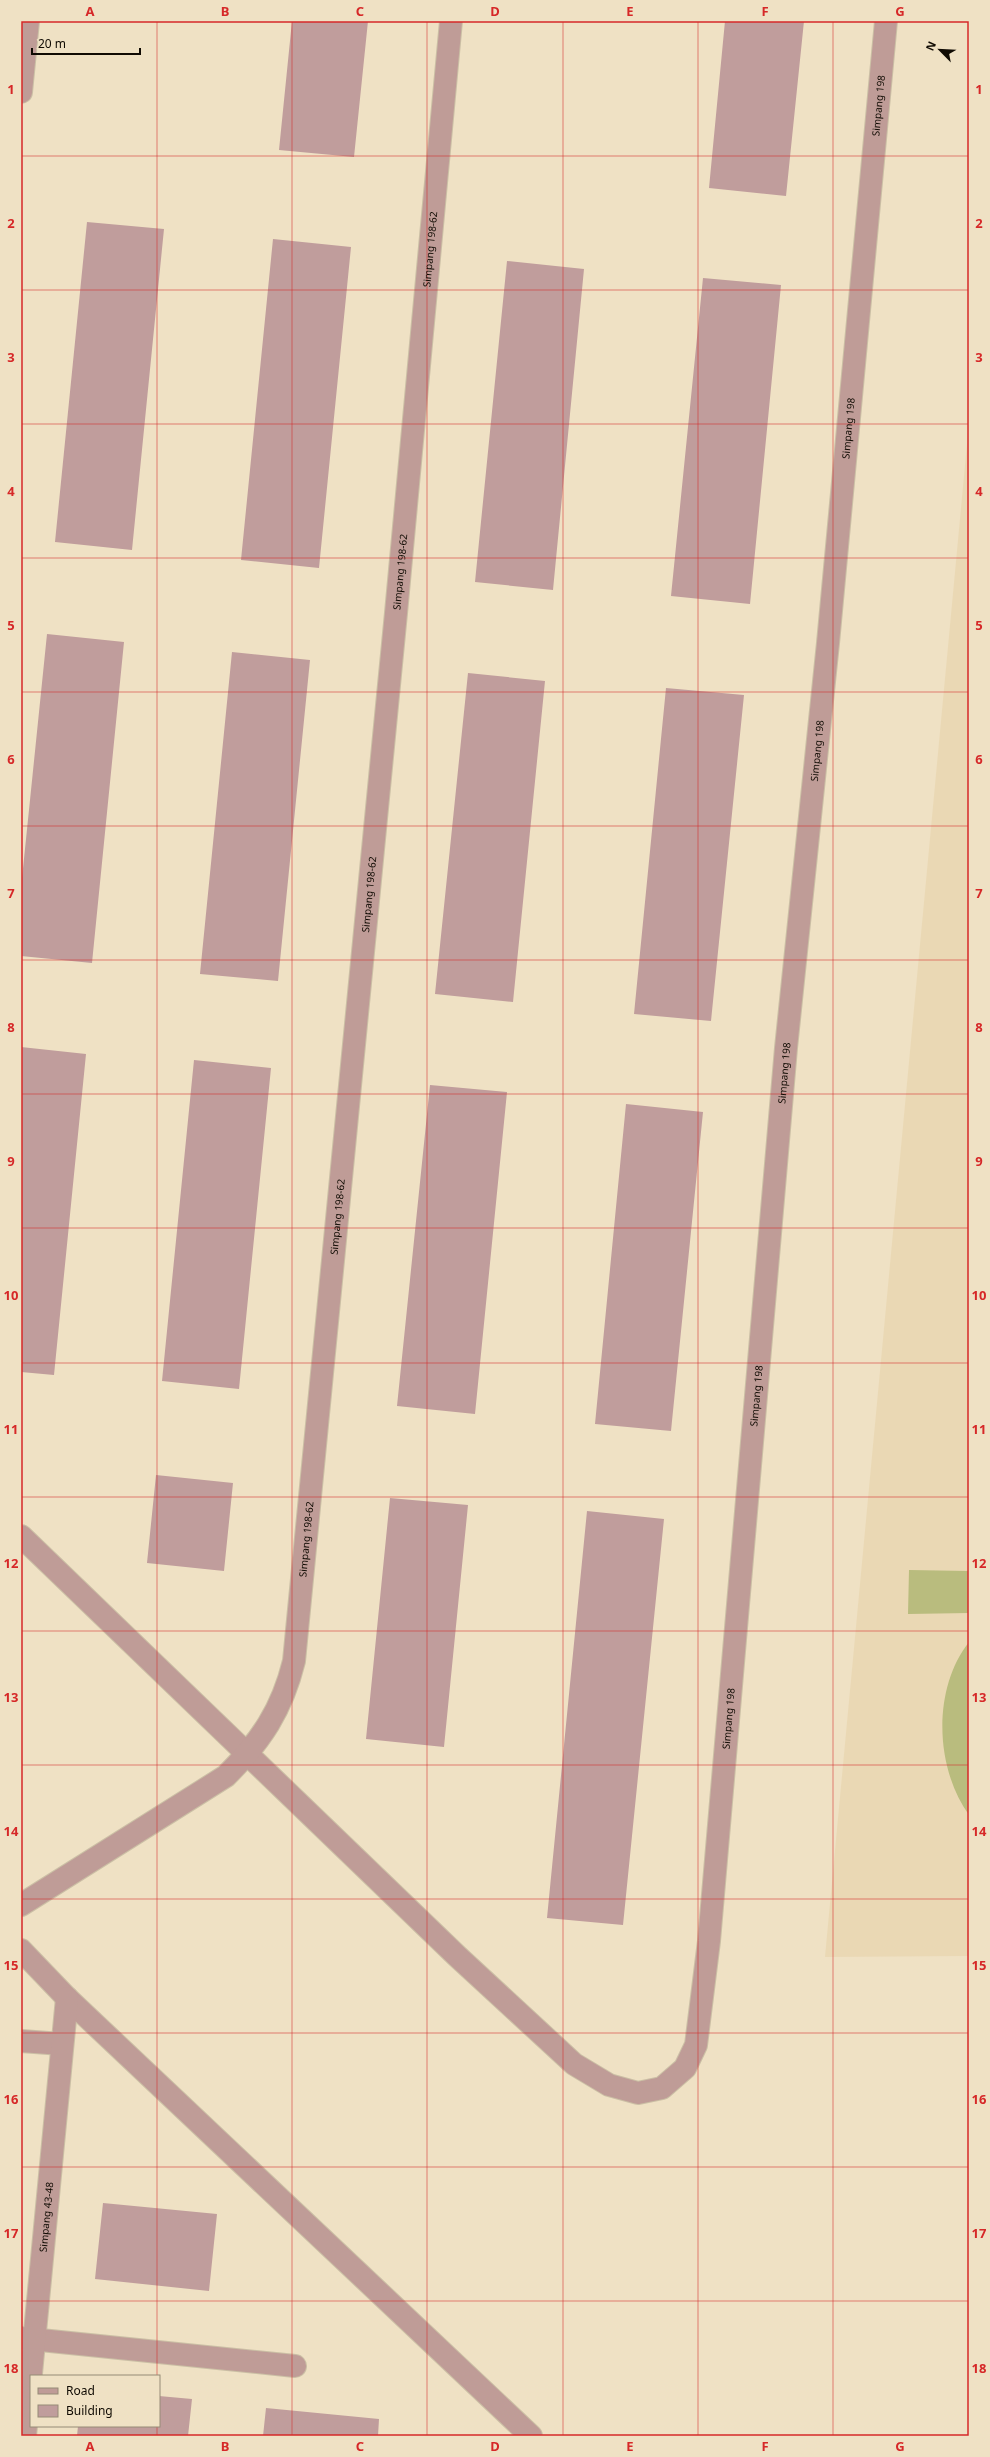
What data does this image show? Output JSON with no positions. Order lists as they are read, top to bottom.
{
  "streets": {
    "street": ["Simpang 198", "Simpang 198-62", "Simpang 43-48"]
  },
  "crossings": [
    ["Simpang 198", "Simpang 198-62"]
  ],
  "legend": ["Road", "Building"],
  "scale_bar": "20 m",
  "north": "top left",
  "grid": {
    "columns": [
      "A",
      "B",
      "C",
      "D",
      "E",
      "F",
      "G"
    ],
    "rows": [
      "1",
      "2",
      "3",
      "4",
      "5",
      "6",
      "7",
      "8",
      "9",
      "10",
      "11",
      "12",
      "13",
      "14",
      "15",
      "16",
      "17",
      "18"
    ]
  }
}
